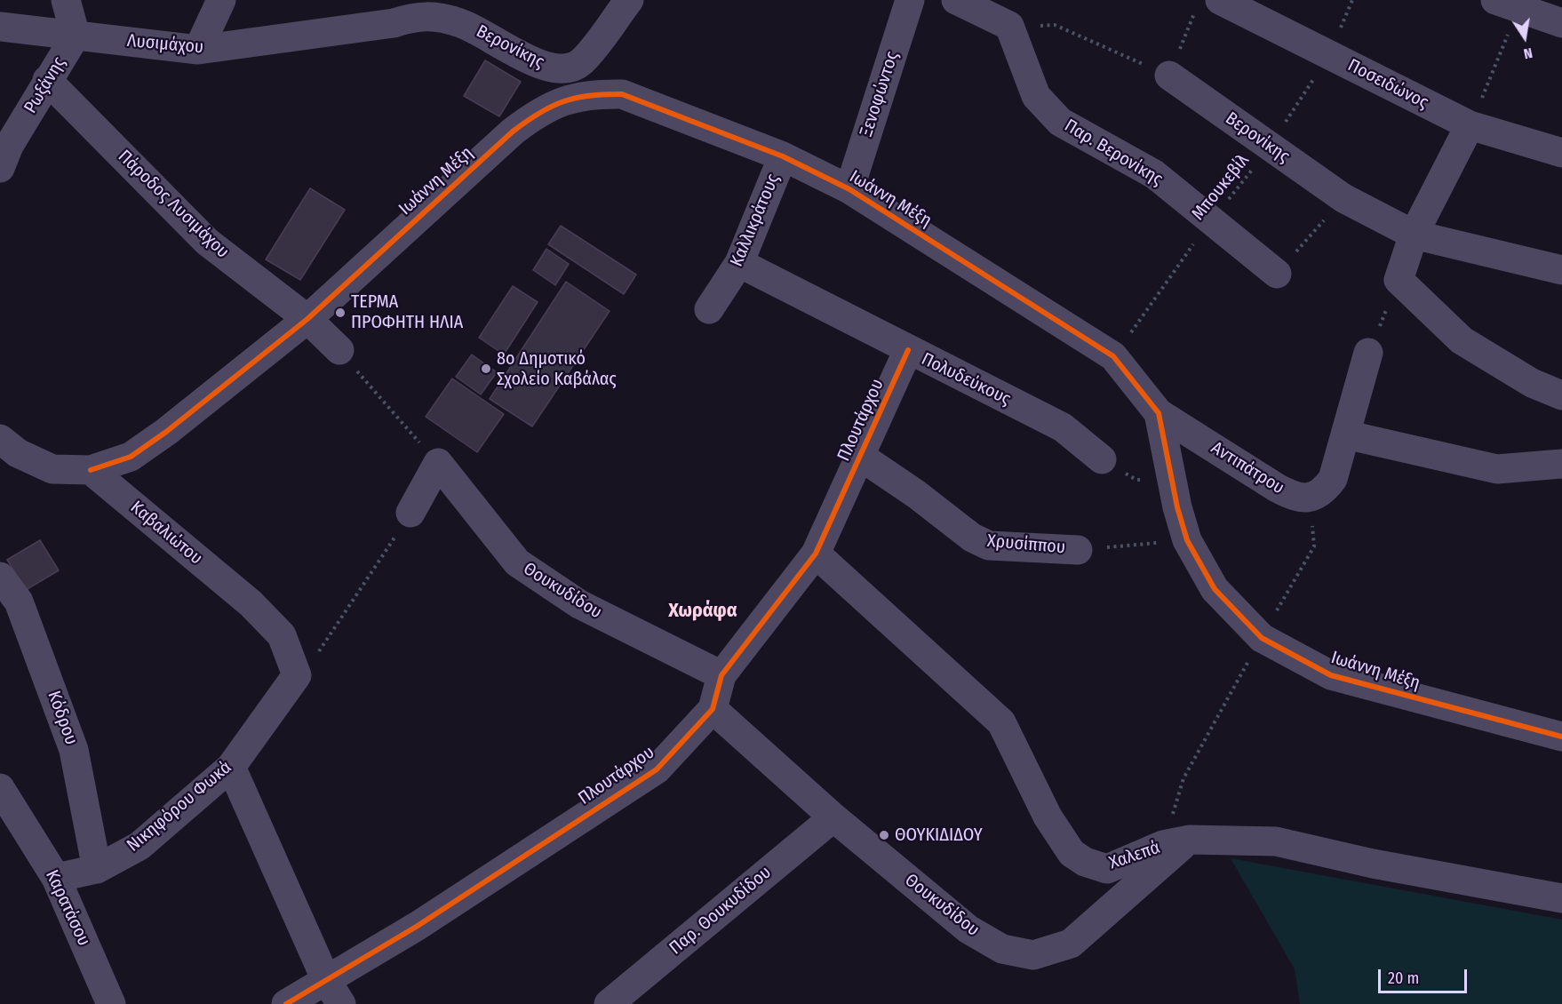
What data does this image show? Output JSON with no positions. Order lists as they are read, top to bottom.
{
  "streets": {
    "street": [
      "Λυσιμάχου",
      "Βερονίκης",
      "Ποσειδώνος",
      "Ρωξάνης",
      "Ξενοφώντος",
      "Παρ. Βερονίκης",
      "Ιωάννη Μέξη",
      "Πάροδος Λυσιμάχου",
      "Καλλικράτους",
      "Πολυδεύκους",
      "Πλουτάρχου",
      "Αντιπάτρου",
      "Καβαλιώτου",
      "Χρυσίππου",
      "Θουκυδίδου",
      "Κόδρου",
      "Νικηφόρου Φωκά",
      "Χαλεπά",
      "Καρατάσου",
      "Παρ. Θουκυδίδου"
    ],
    "path": ["Μπουκεβίλ"]
  },
  "crossings": [
    ["Λυσιμάχου", "Βερονίκης"],
    ["Λυσιμάχου", "Ρωξάνης"],
    ["Βερονίκης", "Μπουκεβίλ"],
    ["Ποσειδώνος", "Μπουκεβίλ"],
    ["Ρωξάνης", "Πάροδος Λυσιμάχου"],
    ["Ξενοφώντος", "Ιωάννη Μέξη"],
    ["Παρ. Βερονίκης", "Μπουκεβίλ"],
    ["Ιωάννη Μέξη", "Μπουκεβίλ"],
    ["Ιωάννη Μέξη", "Πάροδος Λυσιμάχου"],
    ["Ιωάννη Μέξη", "Καλλικράτους"],
    ["Ιωάννη Μέξη", "Αντιπάτρου"],
    ["Ιωάννη Μέξη", "Καβαλιώτου"],
    ["Ιωάννη Μέξη", "Χρυσίππου"],
    ["Καλλικράτους", "Πολυδεύκους"],
    ["Πολυδεύκους", "Πλουτάρχου"],
    ["Πλουτάρχου", "Χρυσίππου"],
    ["Πλουτάρχου", "Θουκυδίδου"],
    ["Πλουτάρχου", "Χαλεπά"],
    ["Καβαλιώτου", "Νικηφόρου Φωκά"],
    ["Θουκυδίδου", "Χαλεπά"],
    ["Θουκυδίδου", "Παρ. Θουκυδίδου"],
    ["Κόδρου", "Νικηφόρου Φωκά"],
    ["Νικηφόρου Φωκά", "Καρατάσου"]
  ],
  "districts": ["Χωράφα"],
  "places": ["ΤΕΡΜΑ ΠΡΟΦΗΤΗ ΗΛΙΑ", "8ο Δημοτικό Σχολείο Καβάλας", "ΘΟΥΚΙΔΙΔΟΥ"],
  "scale_bar": "20 m",
  "north": "bottom"
}
